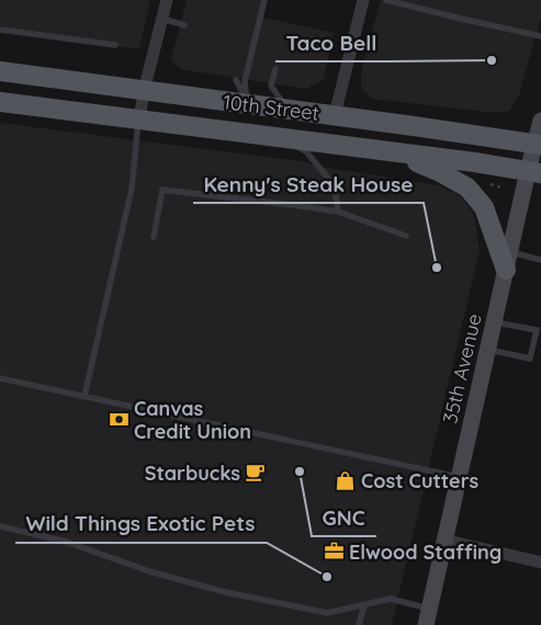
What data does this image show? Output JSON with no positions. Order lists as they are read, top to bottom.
{
  "streets": {
    "main road": ["10th Street", "35th Avenue"]
  },
  "crossings": [
    ["10th Street", "35th Avenue"]
  ],
  "places": {
    "other": [
      "Taco Bell",
      "Kenny's Steak House",
      "GNC",
      "Wild Things Exotic Pets"
    ],
    "bank": ["Canvas Credit Union"],
    "cafe": ["Starbucks"],
    "shop": ["Cost Cutters"],
    "office": ["Elwood Staffing"]
  }
}
